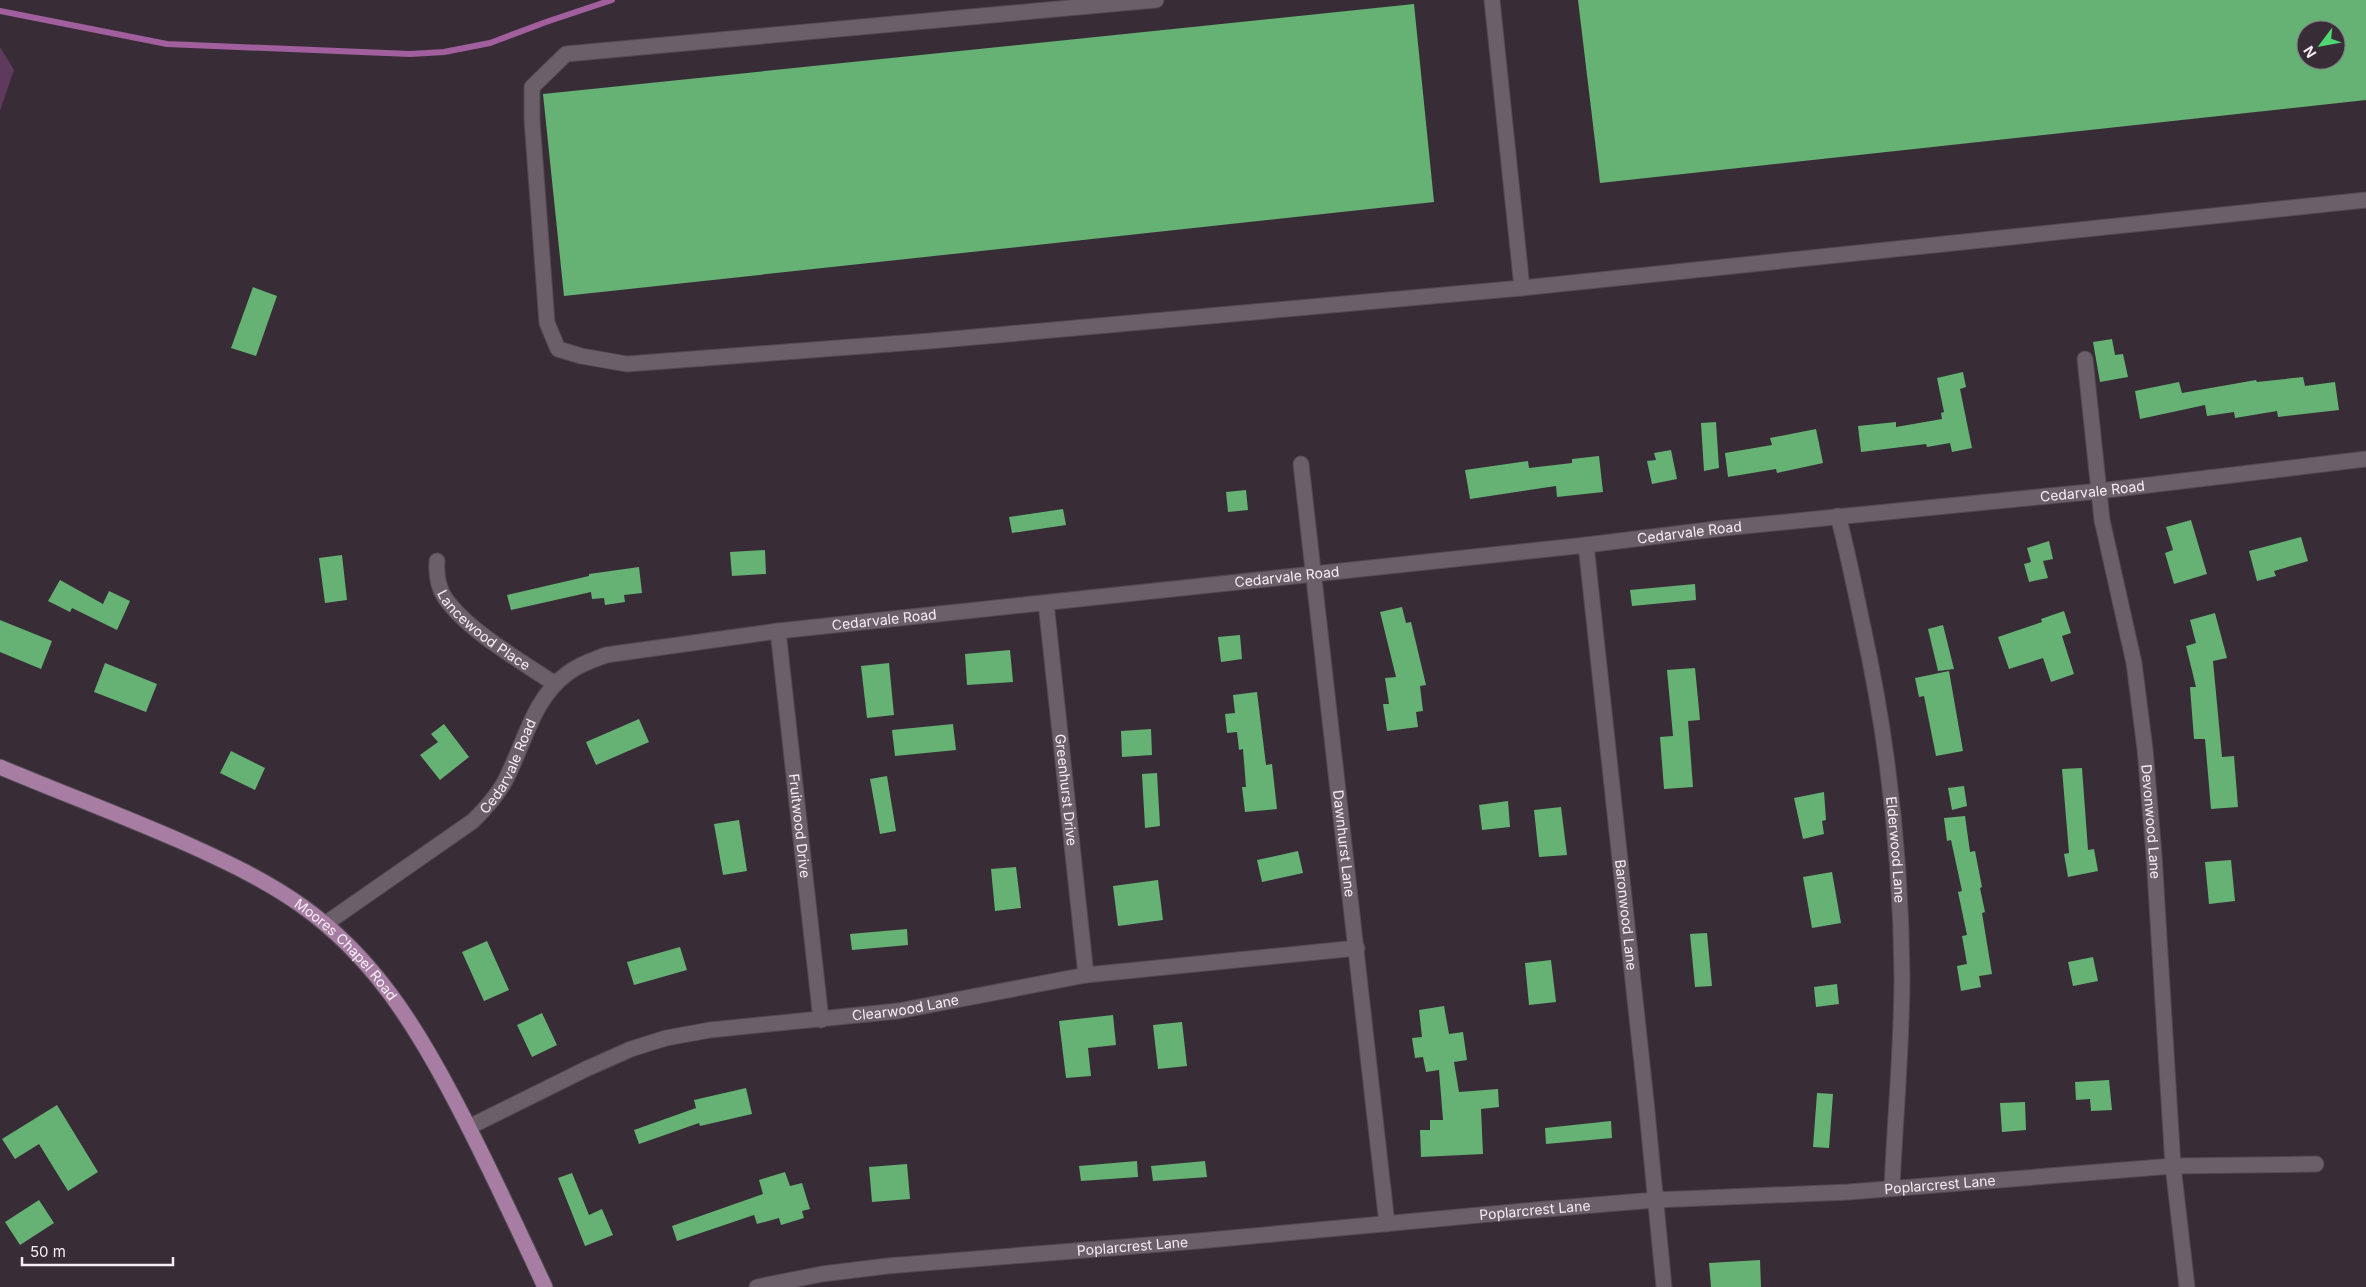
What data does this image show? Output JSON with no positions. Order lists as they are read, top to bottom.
{
  "streets": {
    "main road": ["Moores Chapel Road"],
    "street": [
      "Cedarvale Road",
      "Lancewood Place",
      "Greenhurst Drive",
      "Devonwood Lane",
      "Fruitwood Drive",
      "Dawnhurst Lane",
      "Elderwood Lane",
      "Baronwood Lane",
      "Clearwood Lane",
      "Poplarcrest Lane"
    ]
  },
  "crossings": [
    ["Cedarvale Road", "Lancewood Place"],
    ["Cedarvale Road", "Greenhurst Drive"],
    ["Cedarvale Road", "Devonwood Lane"],
    ["Cedarvale Road", "Fruitwood Drive"],
    ["Cedarvale Road", "Dawnhurst Lane"],
    ["Cedarvale Road", "Elderwood Lane"],
    ["Cedarvale Road", "Baronwood Lane"],
    ["Cedarvale Road", "Moores Chapel Road"],
    ["Greenhurst Drive", "Clearwood Lane"],
    ["Devonwood Lane", "Poplarcrest Lane"],
    ["Fruitwood Drive", "Clearwood Lane"],
    ["Dawnhurst Lane", "Clearwood Lane"],
    ["Dawnhurst Lane", "Poplarcrest Lane"],
    ["Elderwood Lane", "Poplarcrest Lane"],
    ["Baronwood Lane", "Poplarcrest Lane"],
    ["Moores Chapel Road", "Clearwood Lane"]
  ],
  "scale_bar": "50 m",
  "north": "bottom left"
}
